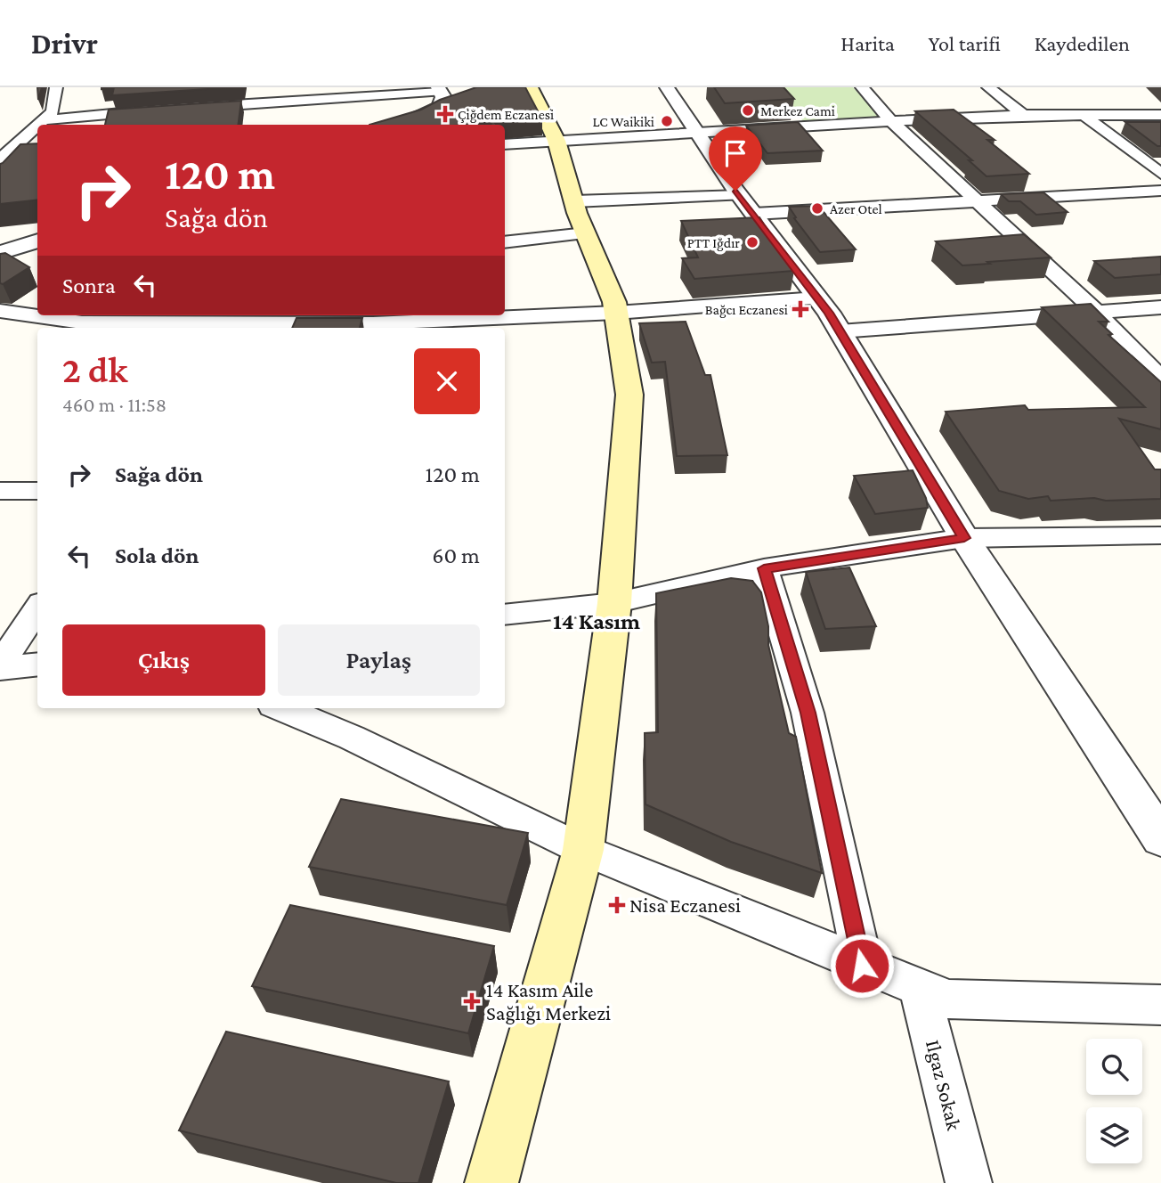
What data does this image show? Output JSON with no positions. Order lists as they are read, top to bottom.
{
  "streets": {
    "street": ["Ilgaz Sokak"]
  },
  "districts": ["14 Kasım"],
  "places": {
    "other": [
      "Merkez Cami",
      "LC Waikiki",
      "Azer Otel",
      "PTT Iğdır"
    ],
    "health": [
      "Çiğdem Eczanesi",
      "Bağcı Eczanesi",
      "Nisa Eczanesi",
      "14 Kasım Aile Sağlığı Merkezi"
    ]
  },
  "page": {
    "header": "Drivr",
    "nav": ["Harita", "Yol tarifi", "Kaydedilen"],
    "turn": ["120 m", "Sağa dön"],
    "then": "Sonra",
    "heading": ["2 dk", "460 m · 11:58"],
    "list": [
      {
        "name": "Sağa dön",
        "value": "120 m"
      },
      {
        "name": "Sola dön",
        "value": "60 m"
      }
    ],
    "buttons": ["Çıkış", "Paylaş"]
  }
}
